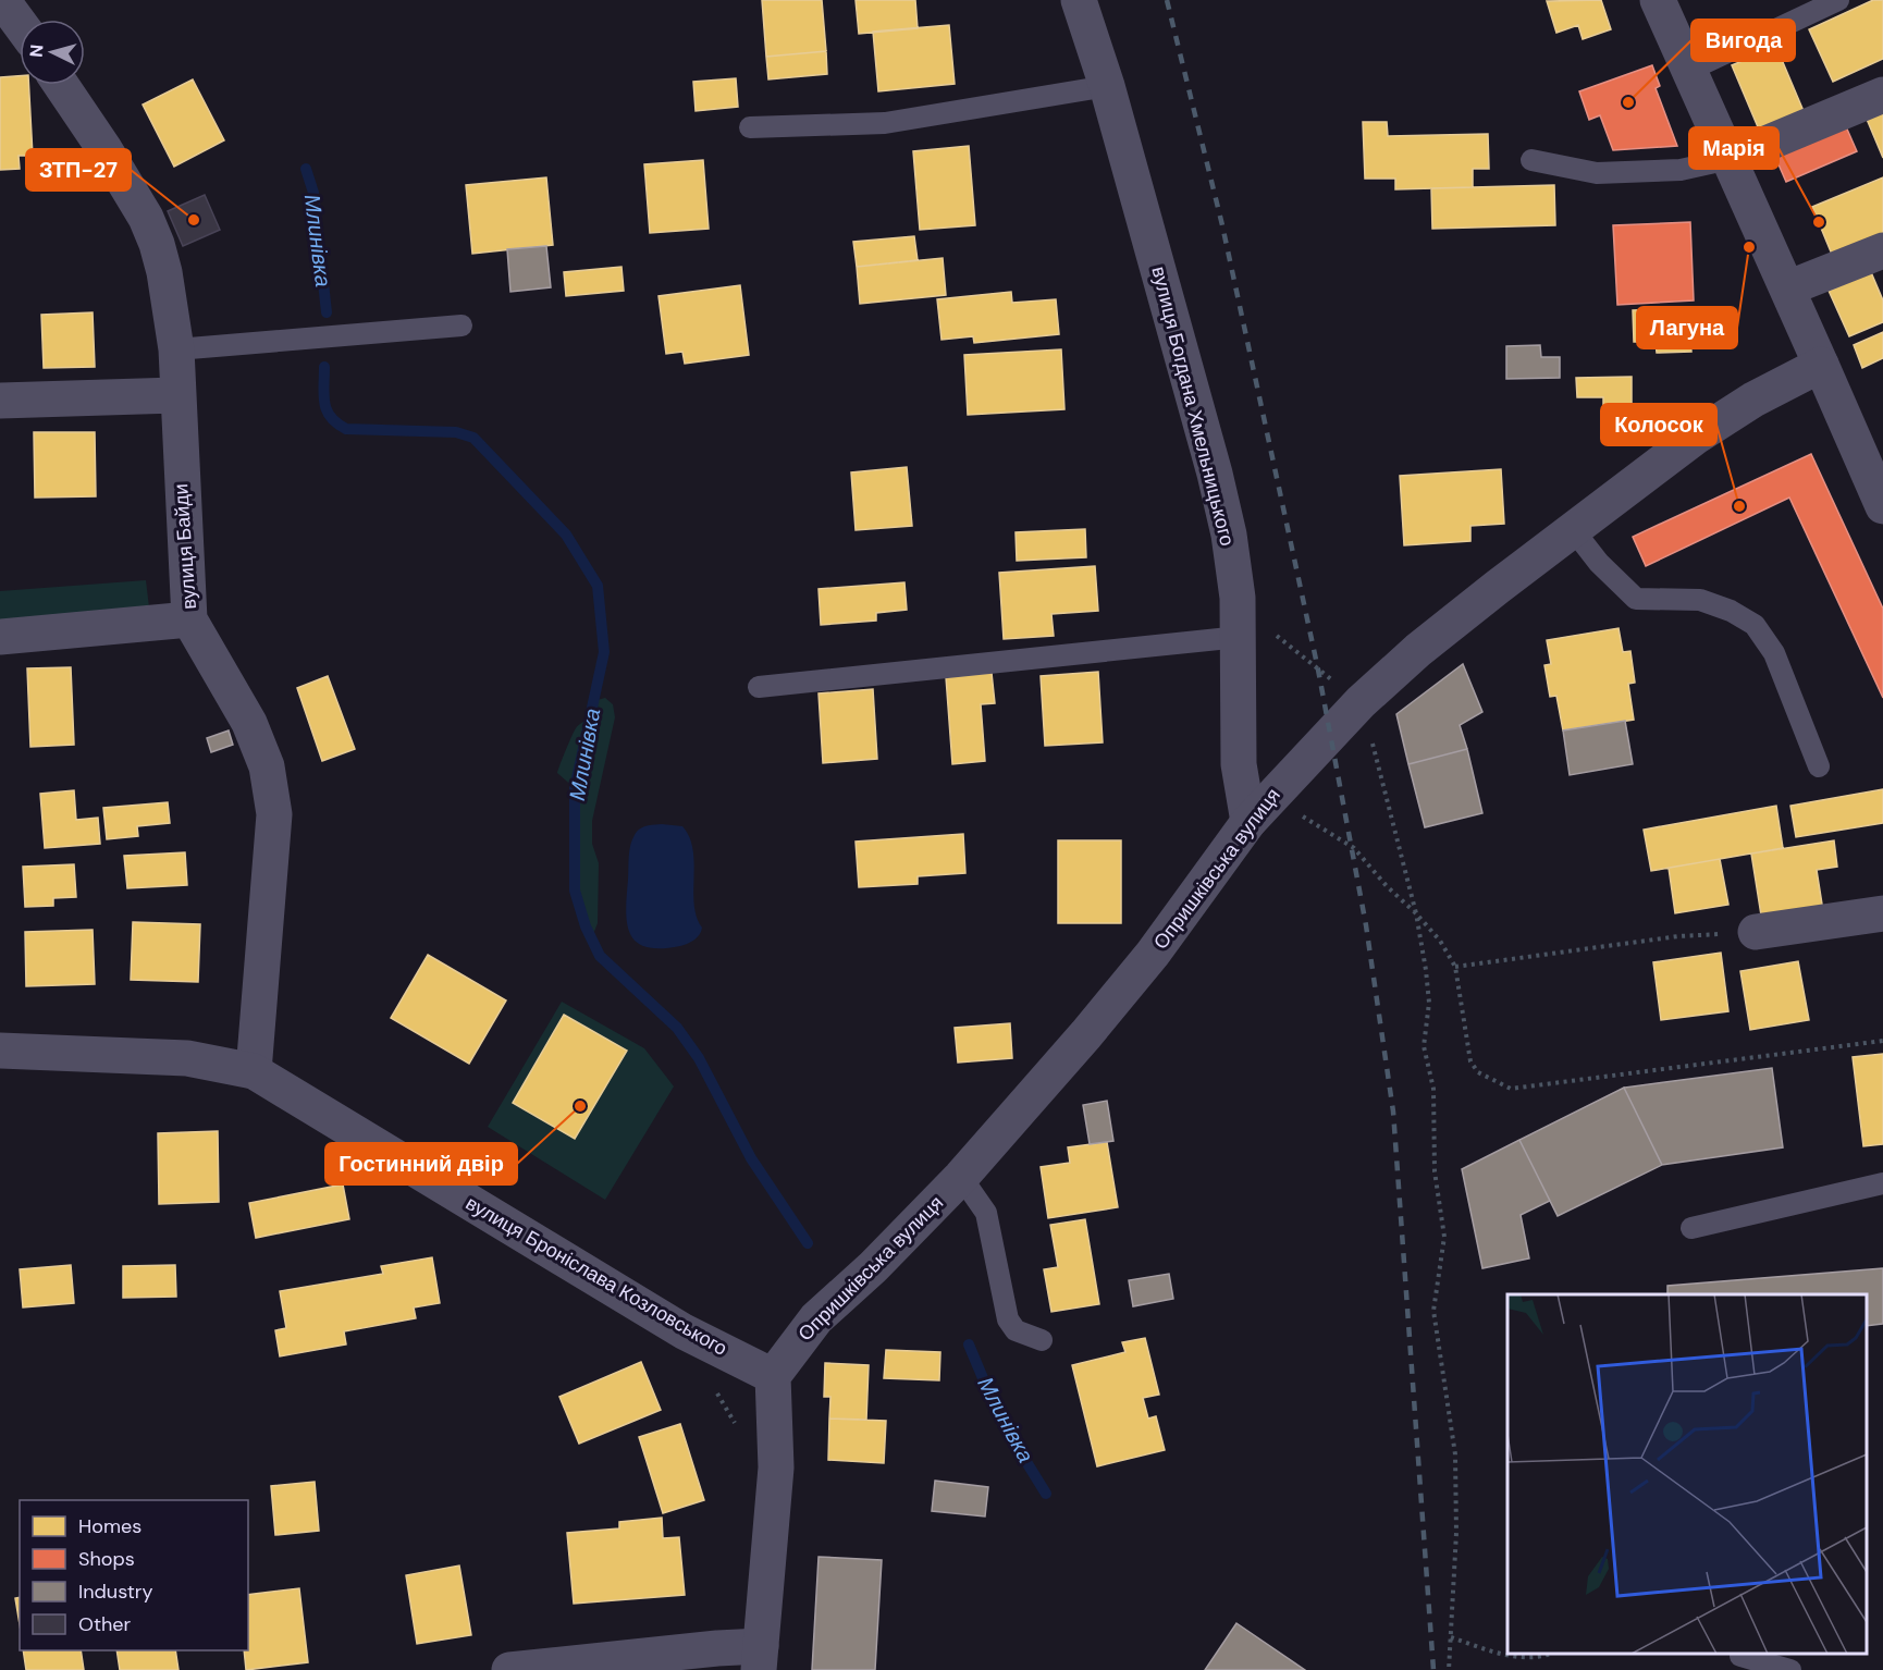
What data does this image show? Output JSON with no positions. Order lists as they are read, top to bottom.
{
  "streets": {
    "street": [
      "вулиця Богдана Хмельницького",
      "вулиця Байди",
      "Опришківська вулиця",
      "вулиця Броніслава Козловського"
    ]
  },
  "crossings": [
    ["вулиця Богдана Хмельницького", "Опришківська вулиця"],
    ["вулиця Байди", "вулиця Броніслава Козловського"],
    ["Опришківська вулиця", "вулиця Броніслава Козловського"]
  ],
  "water": ["Млинівка"],
  "places": [
    "Вигода",
    "ЗТП-27",
    "Марія",
    "Лагуна",
    "Колосок",
    "Гостинний двір"
  ],
  "legend": [
    "Homes",
    "Shops",
    "Industry",
    "Other"
  ],
  "north": "left"
}
